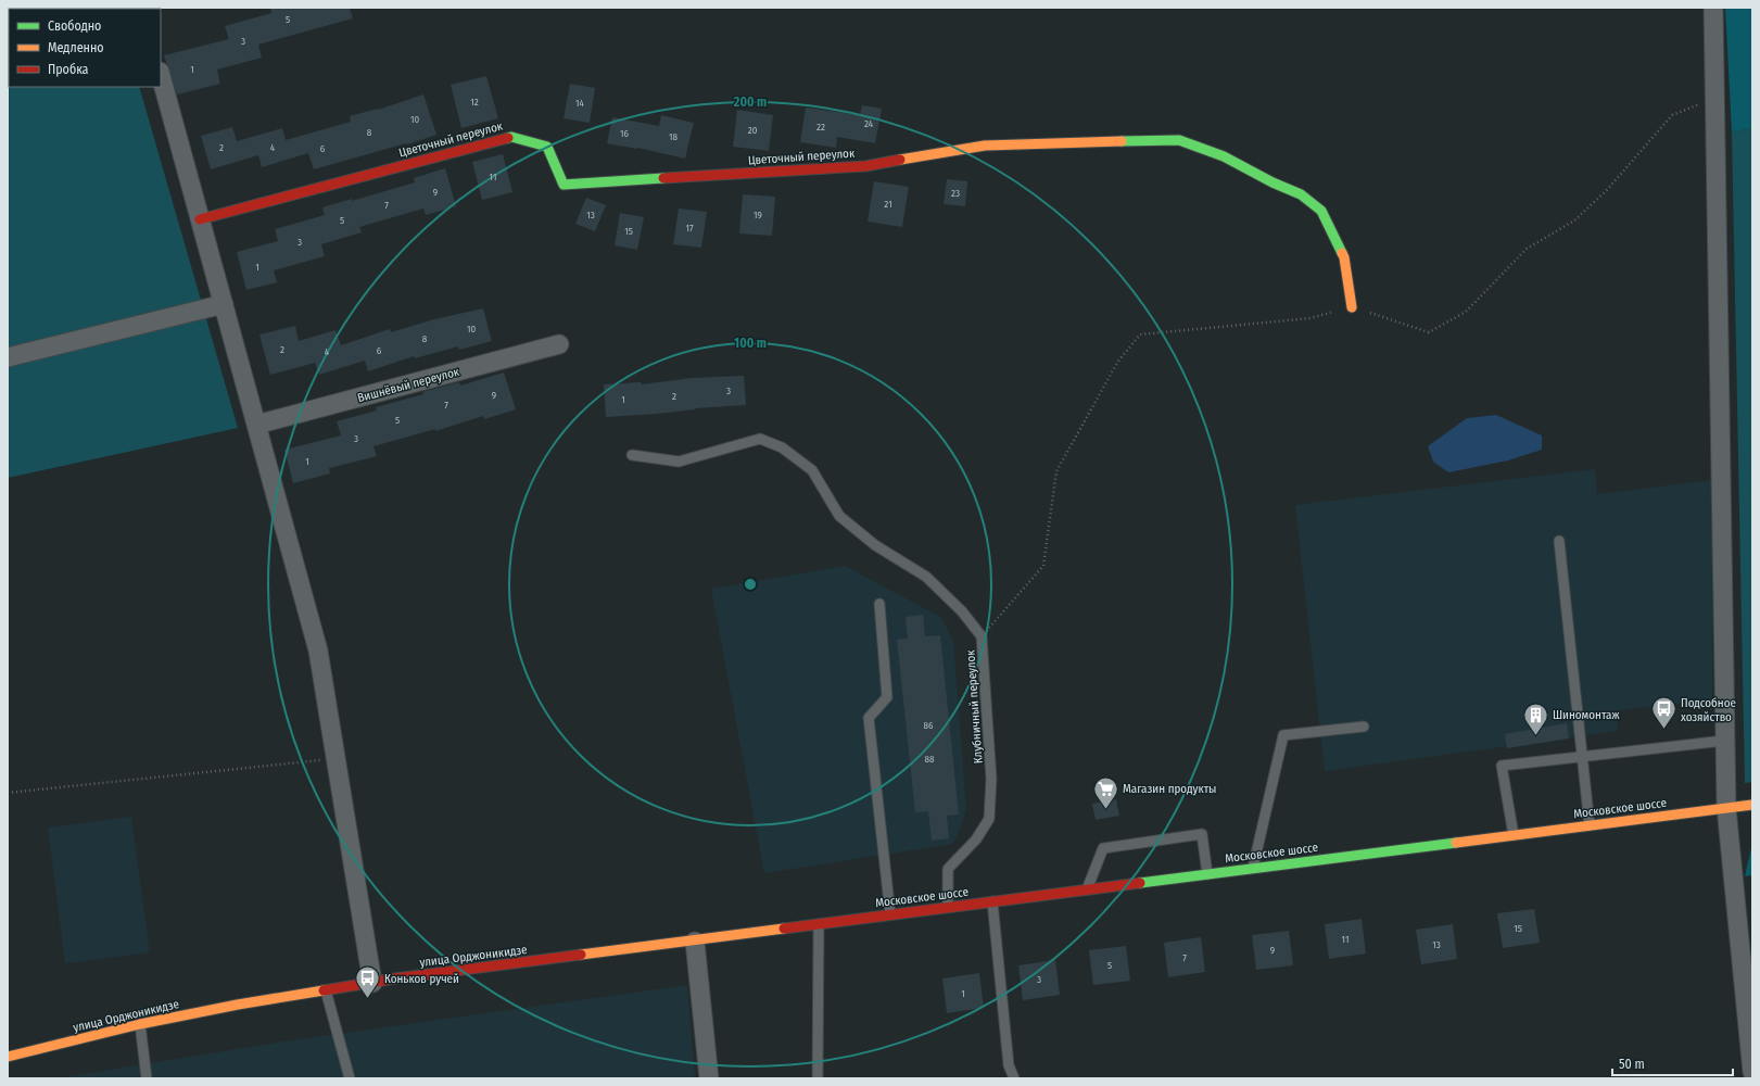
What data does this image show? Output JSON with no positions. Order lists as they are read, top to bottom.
{
  "streets": {
    "main road": ["Цветочный переулок", "Московское шоссе", "улица Орджоникидзе"],
    "street": ["Вишнёвый переулок"],
    "lane": ["Клубничный переулок"]
  },
  "crossings": [
    ["Клубничный переулок", "Московское шоссе"],
    ["Московское шоссе", "улица Орджоникидзе"]
  ],
  "places": {
    "bus stop": ["Подсобное хозяйство", "Коньков ручей"],
    "building": ["Шиномонтаж"],
    "supermarket": ["Магазин продукты"]
  },
  "house_numbers": [
    "5",
    "3",
    "1",
    "12",
    "14",
    "10",
    "24",
    "22",
    "20",
    "8",
    "16",
    "18",
    "2",
    "4",
    "6",
    "11",
    "9",
    "23",
    "21",
    "7",
    "13",
    "19",
    "5",
    "17",
    "15",
    "3",
    "1",
    "10",
    "8",
    "2",
    "6",
    "4",
    "3",
    "9",
    "2",
    "1",
    "7",
    "5",
    "3",
    "1",
    "86",
    "88",
    "15",
    "11",
    "13",
    "9",
    "7",
    "5",
    "3",
    "1"
  ],
  "legend": ["Свободно", "Медленно", "Пробка"],
  "scale_bar": "50 m",
  "rings": ["200 m", "100 m"]
}
